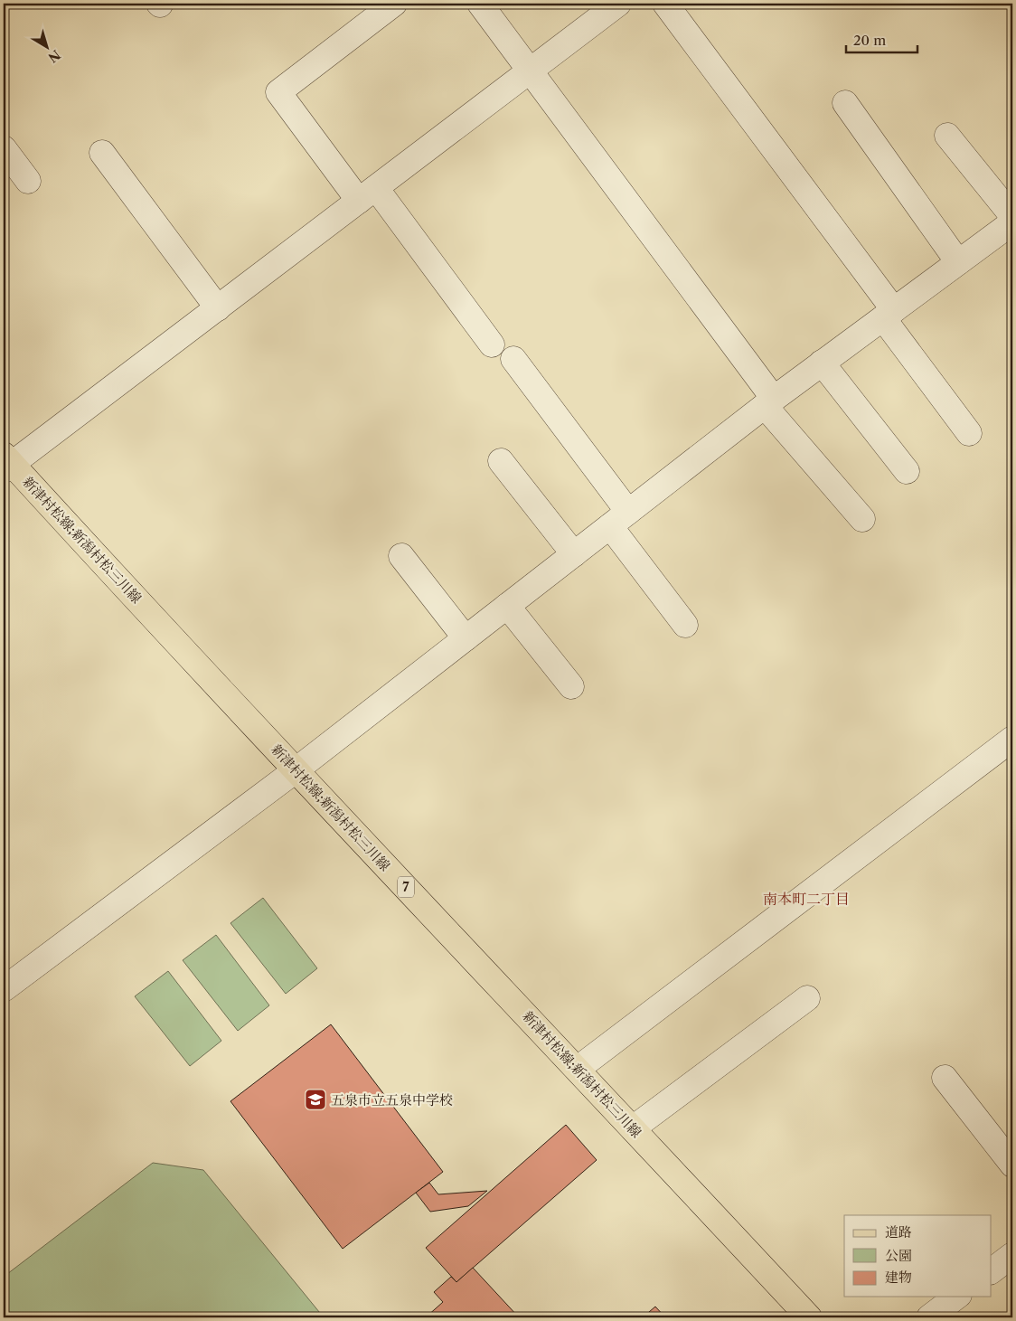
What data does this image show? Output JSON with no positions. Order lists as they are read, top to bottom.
{
  "streets": {
    "main road": ["新津村松線;新潟村松三川線", "7"]
  },
  "districts": ["南本町二丁目"],
  "places": {
    "school or university": ["五泉市立五泉中学校"]
  },
  "legend": ["道路", "公園", "建物"],
  "scale_bar": "20 m",
  "north": "bottom right"
}
